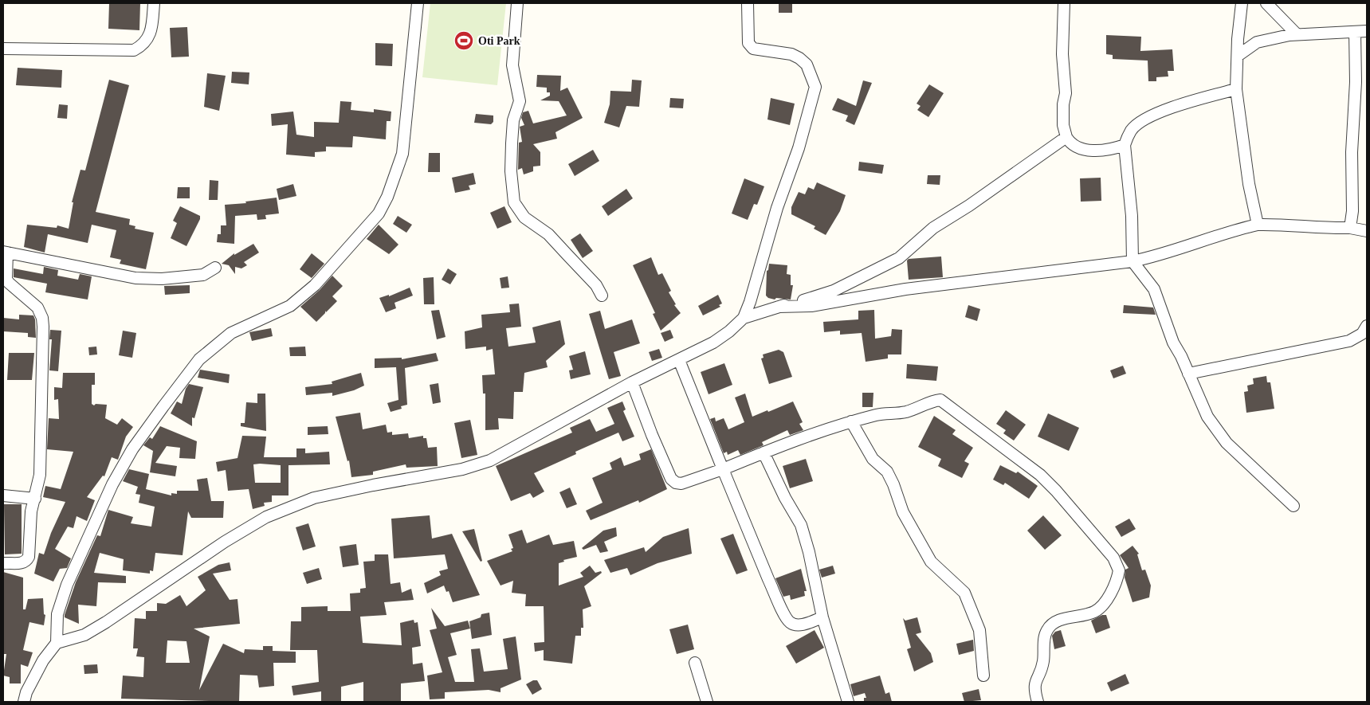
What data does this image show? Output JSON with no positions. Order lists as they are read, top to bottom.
{
  "places": {
    "sports": ["Oti Park"]
  }
}
